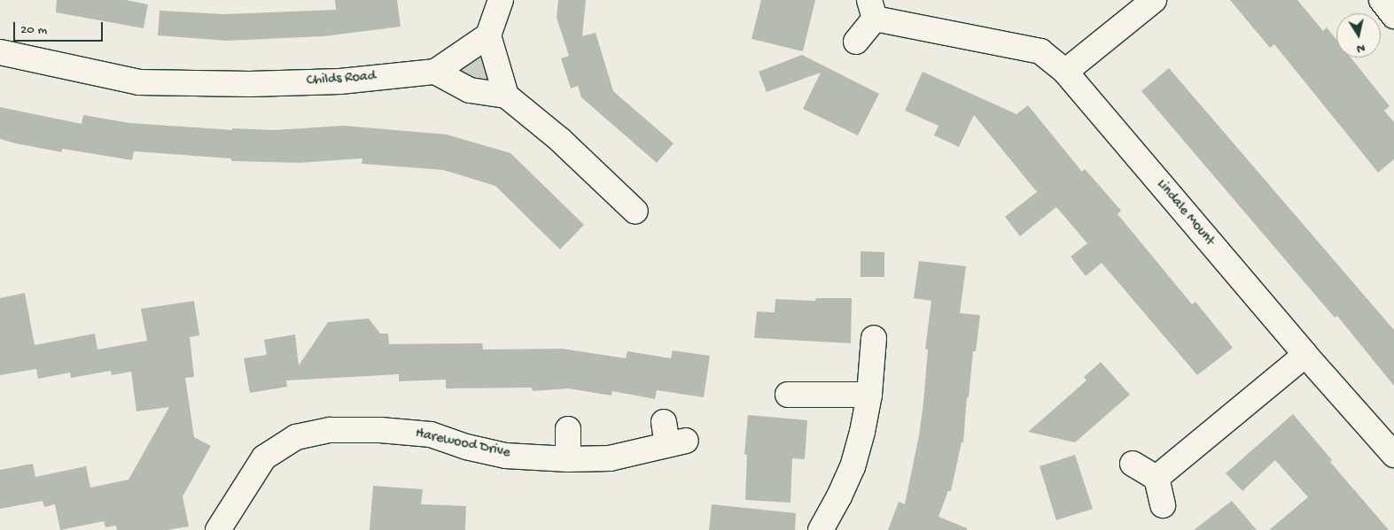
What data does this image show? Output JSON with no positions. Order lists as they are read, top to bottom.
{
  "streets": {
    "street": ["Childs Road", "Lindale Mount", "Harewood Drive"]
  },
  "scale_bar": "20 m",
  "north": "bottom"
}
